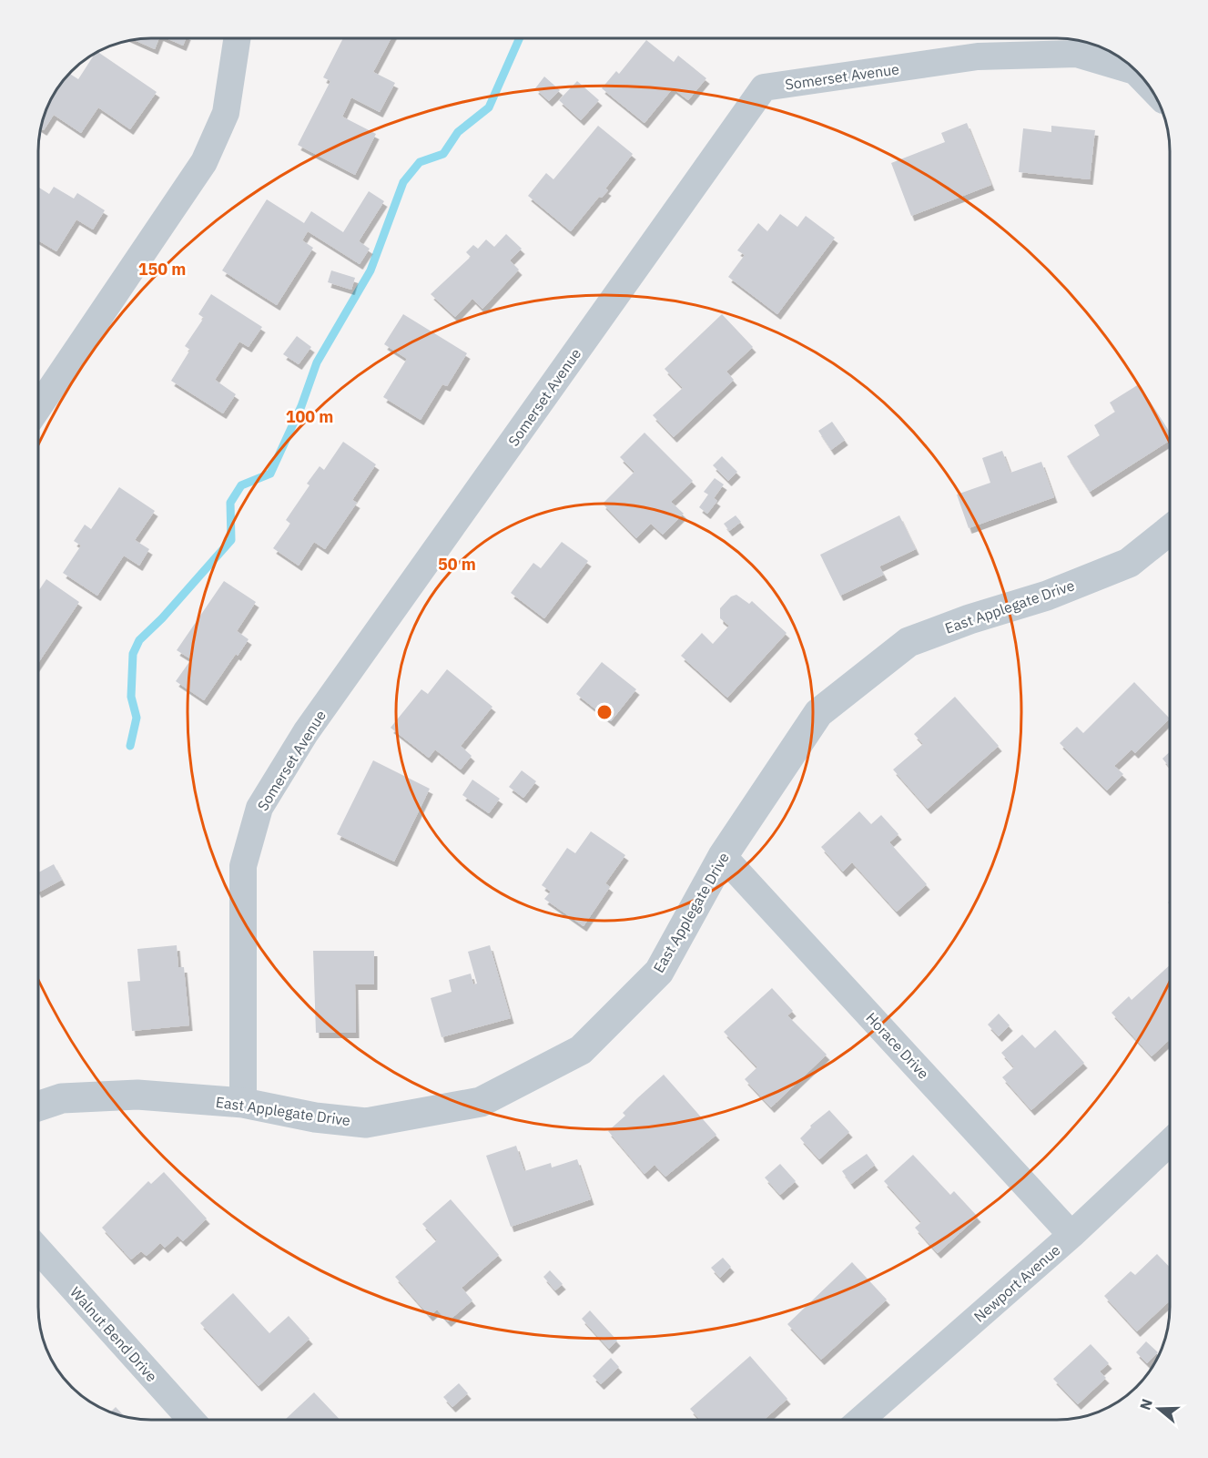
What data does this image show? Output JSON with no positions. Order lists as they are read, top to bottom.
{
  "streets": {
    "street": [
      "Somerset Avenue",
      "East Applegate Drive",
      "Horace Drive",
      "Newport Avenue",
      "Walnut Bend Drive"
    ]
  },
  "crossings": [
    ["Somerset Avenue", "East Applegate Drive"],
    ["East Applegate Drive", "Horace Drive"],
    ["Horace Drive", "Newport Avenue"]
  ],
  "north": "left",
  "rings": ["150 m", "100 m", "50 m"]
}
